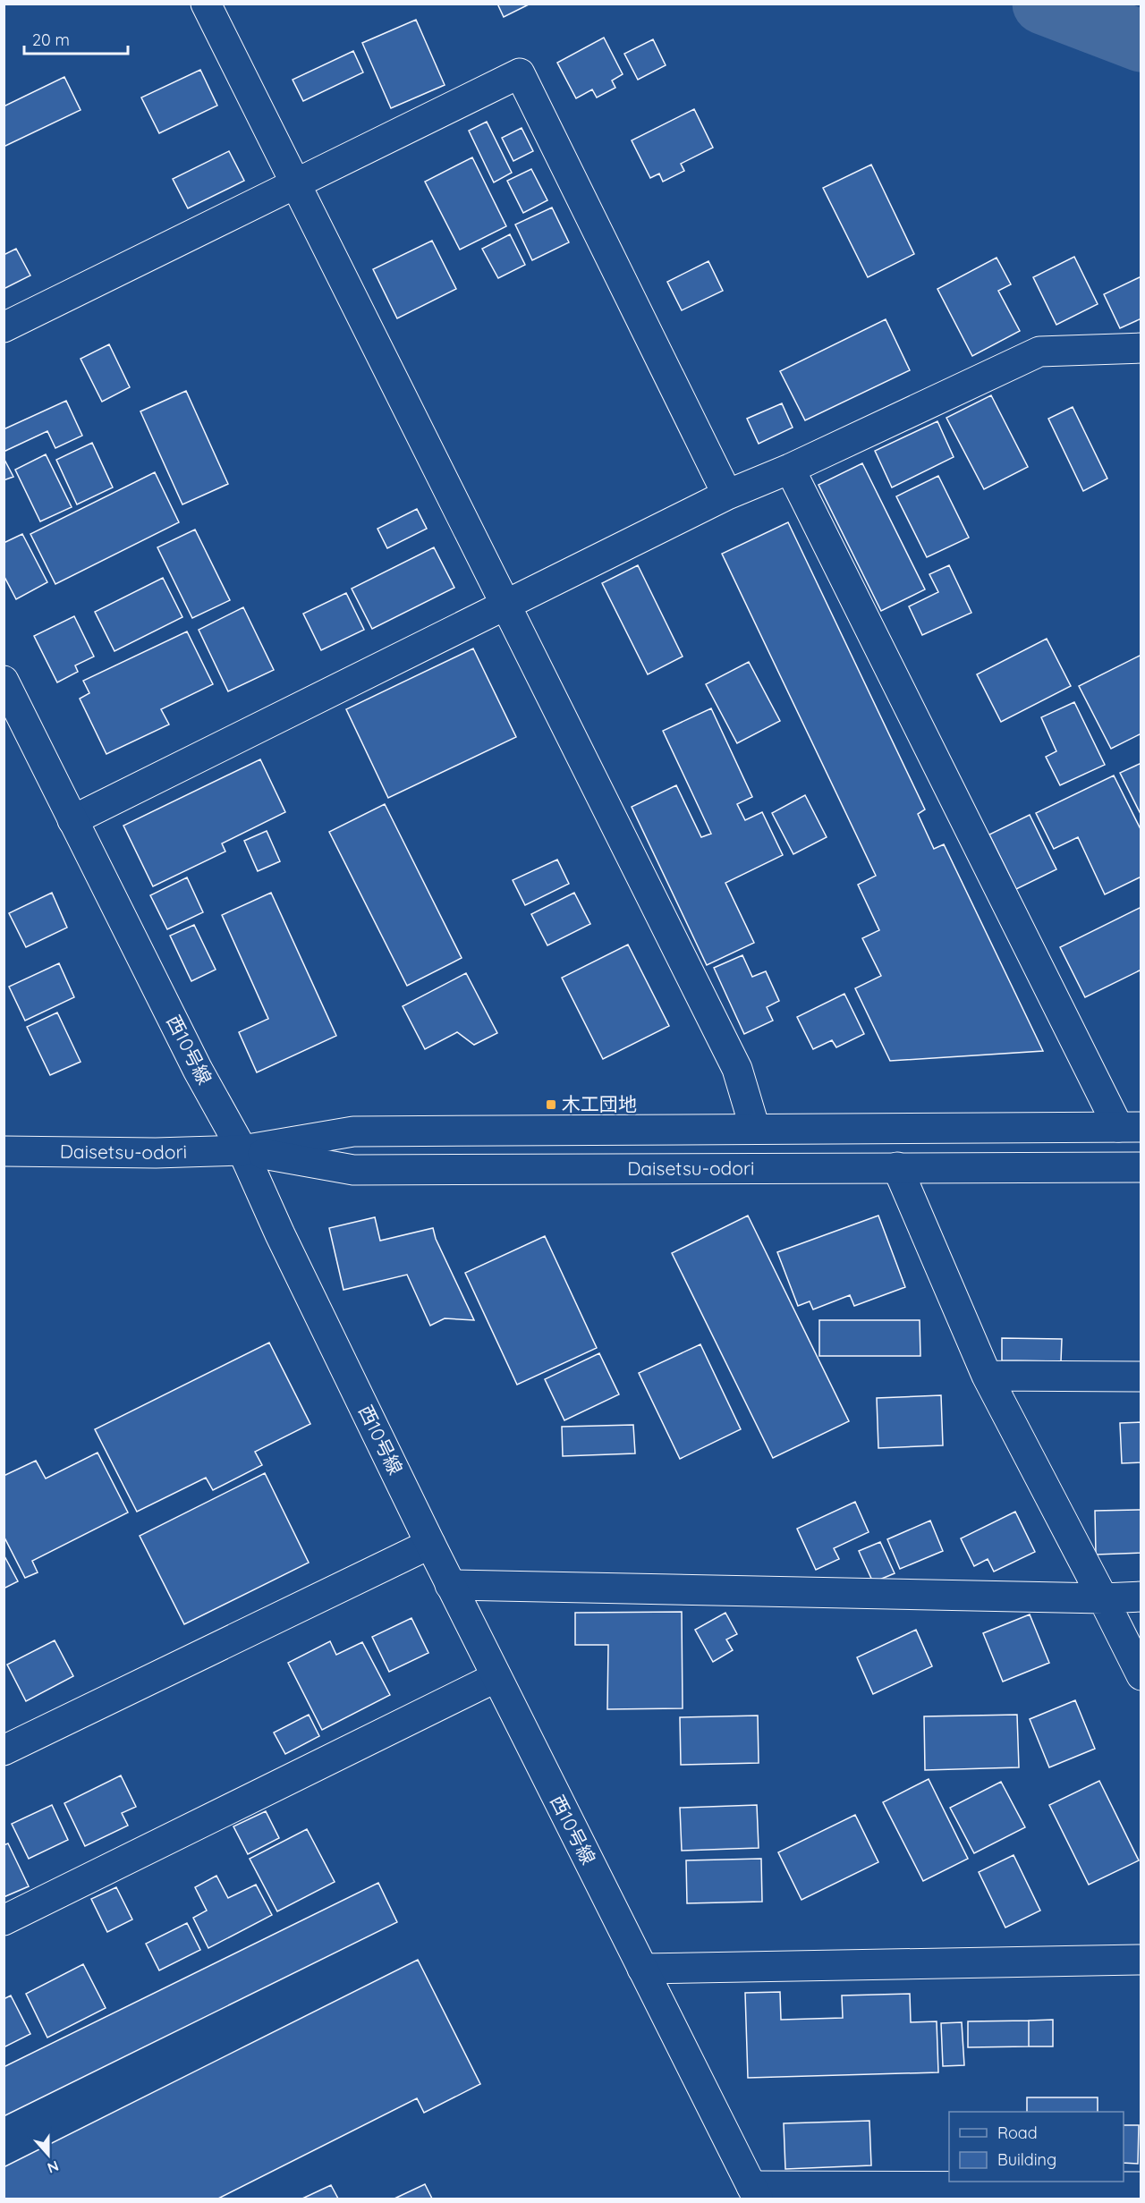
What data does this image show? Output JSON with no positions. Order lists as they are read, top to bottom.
{
  "streets": {
    "main road": ["西10号線", "Daisetsu-odori"]
  },
  "crossings": [
    ["西10号線", "Daisetsu-odori"]
  ],
  "places": {
    "transit": ["木工団地"]
  },
  "legend": ["Road", "Building"],
  "scale_bar": "20 m",
  "north": "bottom"
}
